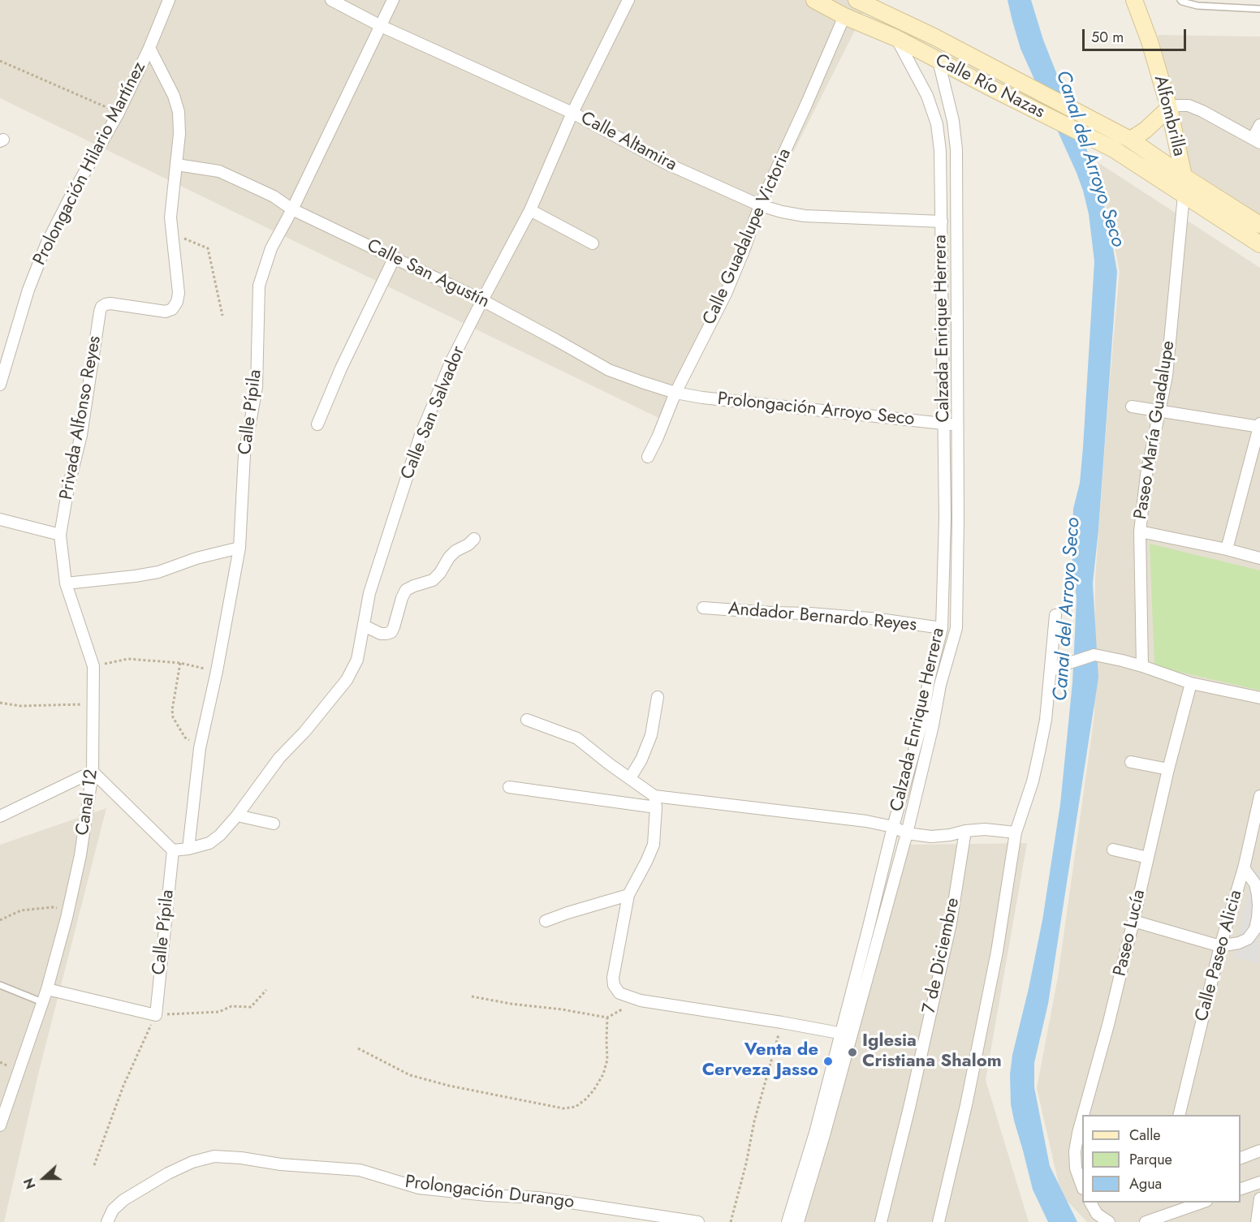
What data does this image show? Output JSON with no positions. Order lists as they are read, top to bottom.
{
  "streets": {
    "street": [
      "Calle Río Nazas",
      "Alfombrilla",
      "Calle Altamira",
      "Prolongación Hilario Martínez",
      "Calle Guadalupe Victoria",
      "Calle San Agustín",
      "Calzada Enrique Herrera",
      "Prolongación Arroyo Seco",
      "Calle Pípila",
      "Calle San Salvador",
      "Privada Alfonso Reyes",
      "Paseo María Guadalupe",
      "Andador Bernardo Reyes",
      "Canal 12",
      "Paseo Lucía",
      "7 de Diciembre",
      "Calle Paseo Alicia",
      "Prolongación Durango"
    ]
  },
  "crossings": [
    ["Calle Río Nazas", "Alfombrilla"],
    ["Calle Río Nazas", "Calle Guadalupe Victoria"],
    ["Calle Río Nazas", "Calzada Enrique Herrera"],
    ["Calle Río Nazas", "Paseo María Guadalupe"],
    ["Alfombrilla", "Paseo María Guadalupe"],
    ["Calle Altamira", "Calle Guadalupe Victoria"],
    ["Calle Altamira", "Calzada Enrique Herrera"],
    ["Calle Altamira", "Calle Pípila"],
    ["Calle Altamira", "Calle San Salvador"],
    ["Calle Guadalupe Victoria", "Calle San Agustín"],
    ["Calle Guadalupe Victoria", "Prolongación Arroyo Seco"],
    ["Calle San Agustín", "Prolongación Arroyo Seco"],
    ["Calle San Agustín", "Calle Pípila"],
    ["Calle San Agustín", "Calle San Salvador"],
    ["Calzada Enrique Herrera", "Prolongación Arroyo Seco"],
    ["Calzada Enrique Herrera", "Andador Bernardo Reyes"],
    ["Calle Pípila", "Calle San Salvador"],
    ["Privada Alfonso Reyes", "Canal 12"]
  ],
  "water": ["Canal del Arroyo Seco"],
  "places": ["Iglesia Cristiana Shalom", "Venta de Cerveza Jasso"],
  "legend": ["Calle", "Parque", "Agua"],
  "scale_bar": "50 m",
  "north": "left"
}
